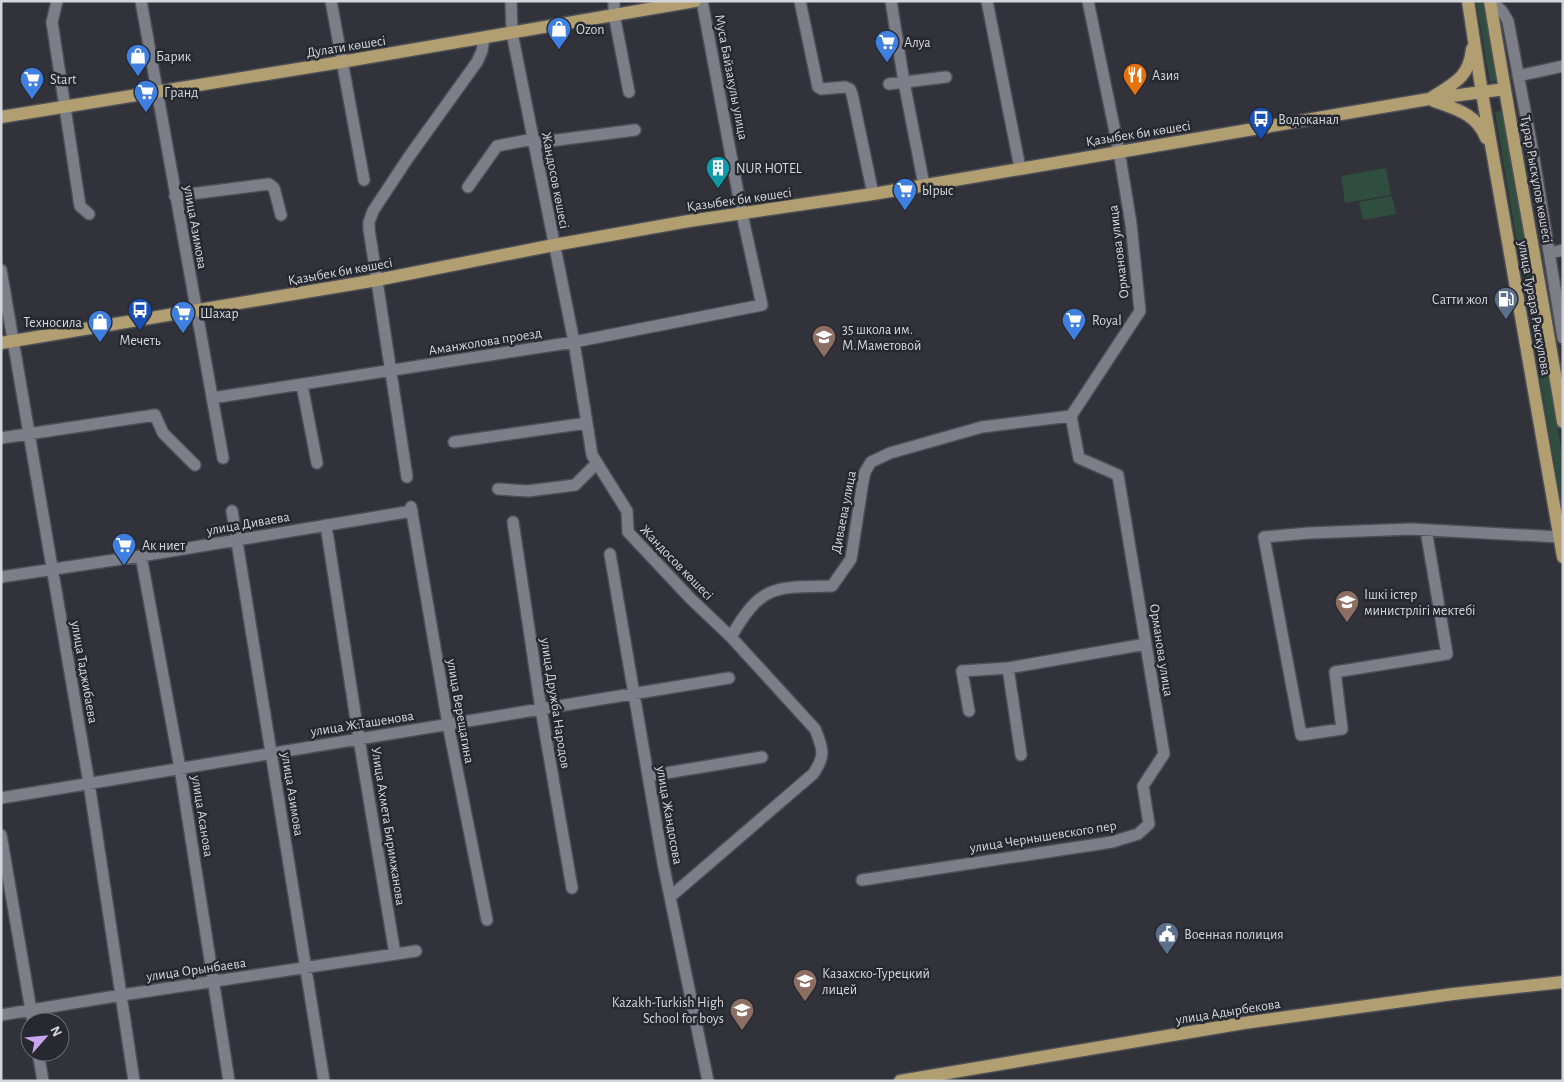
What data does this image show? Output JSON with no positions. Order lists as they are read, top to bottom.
{
  "streets": {
    "main road": [
      "Дулати көшесі",
      "Қазыбек би көшесі",
      "Тұрар Рыскұлов көшесі",
      "улица Турара Рыскулова",
      "улица Адырбекова"
    ],
    "street": [
      "Муса Байзакулы улица",
      "Жандосов көшесі",
      "улица Азимова",
      "Орманова улица",
      "Аманжолова проезд",
      "Диваева улица",
      "улица Диваева",
      "улица Таджибаева",
      "улица Дружба Народов",
      "улица Верещагина",
      "улица Ж.Ташенова",
      "улица Жандосова",
      "улица Асанова",
      "Улица Ахмета Биримжанова",
      "улица Чернышевского пер",
      "улица Орынбаева"
    ]
  },
  "crossings": [
    ["Дулати көшесі", "Жандосов көшесі"],
    ["Дулати көшесі", "улица Азимова"],
    ["Муса Байзакулы улица", "Қазыбек би көшесі"],
    ["Муса Байзакулы улица", "Аманжолова проезд"],
    ["Қазыбек би көшесі", "Тұрар Рыскұлов көшесі"],
    ["Қазыбек би көшесі", "Жандосов көшесі"],
    ["Қазыбек би көшесі", "улица Азимова"],
    ["Қазыбек би көшесі", "Орманова улица"],
    ["Қазыбек би көшесі", "улица Турара Рыскулова"],
    ["Қазыбек би көшесі", "улица Таджибаева"],
    ["Жандосов көшесі", "Аманжолова проезд"],
    ["Жандосов көшесі", "Диваева улица"],
    ["Жандосов көшесі", "улица Жандосова"],
    ["улица Азимова", "Аманжолова проезд"],
    ["улица Азимова", "улица Диваева"],
    ["улица Азимова", "улица Ж.Ташенова"],
    ["улица Азимова", "улица Орынбаева"],
    ["Орманова улица", "Диваева улица"],
    ["Орманова улица", "улица Чернышевского пер"],
    ["улица Диваева", "улица Таджибаева"],
    ["улица Диваева", "улица Верещагина"],
    ["улица Диваева", "улица Асанова"],
    ["улица Диваева", "Улица Ахмета Биримжанова"],
    ["улица Таджибаева", "улица Ж.Ташенова"],
    ["улица Таджибаева", "улица Орынбаева"],
    ["улица Дружба Народов", "улица Ж.Ташенова"],
    ["улица Верещагина", "улица Ж.Ташенова"],
    ["улица Ж.Ташенова", "улица Жандосова"],
    ["улица Ж.Ташенова", "улица Асанова"],
    ["улица Ж.Ташенова", "Улица Ахмета Биримжанова"],
    ["улица Асанова", "улица Орынбаева"],
    ["Улица Ахмета Биримжанова", "улица Орынбаева"]
  ],
  "places": {
    "shop": ["Ozon", "Барик", "Техносила"],
    "supermarket": [
      "Алуа",
      "Start",
      "Гранд",
      "Ырыс",
      "Шахар",
      "Royal",
      "Ак ниет"
    ],
    "restaurant": ["Азия"],
    "bus stop": ["Водоканал", "Мечеть"],
    "building": ["NUR HOTEL"],
    "fuel station": ["Сатти жол"],
    "school or university": [
      "35 школа им. М.Маметовой",
      "Ішкі істер министрлігі мектебі",
      "Казахско-Турецкий лицей",
      "Kazakh-Turkish High School for boys"
    ],
    "public building": ["Военная полиция"]
  },
  "north": "top right"
}
